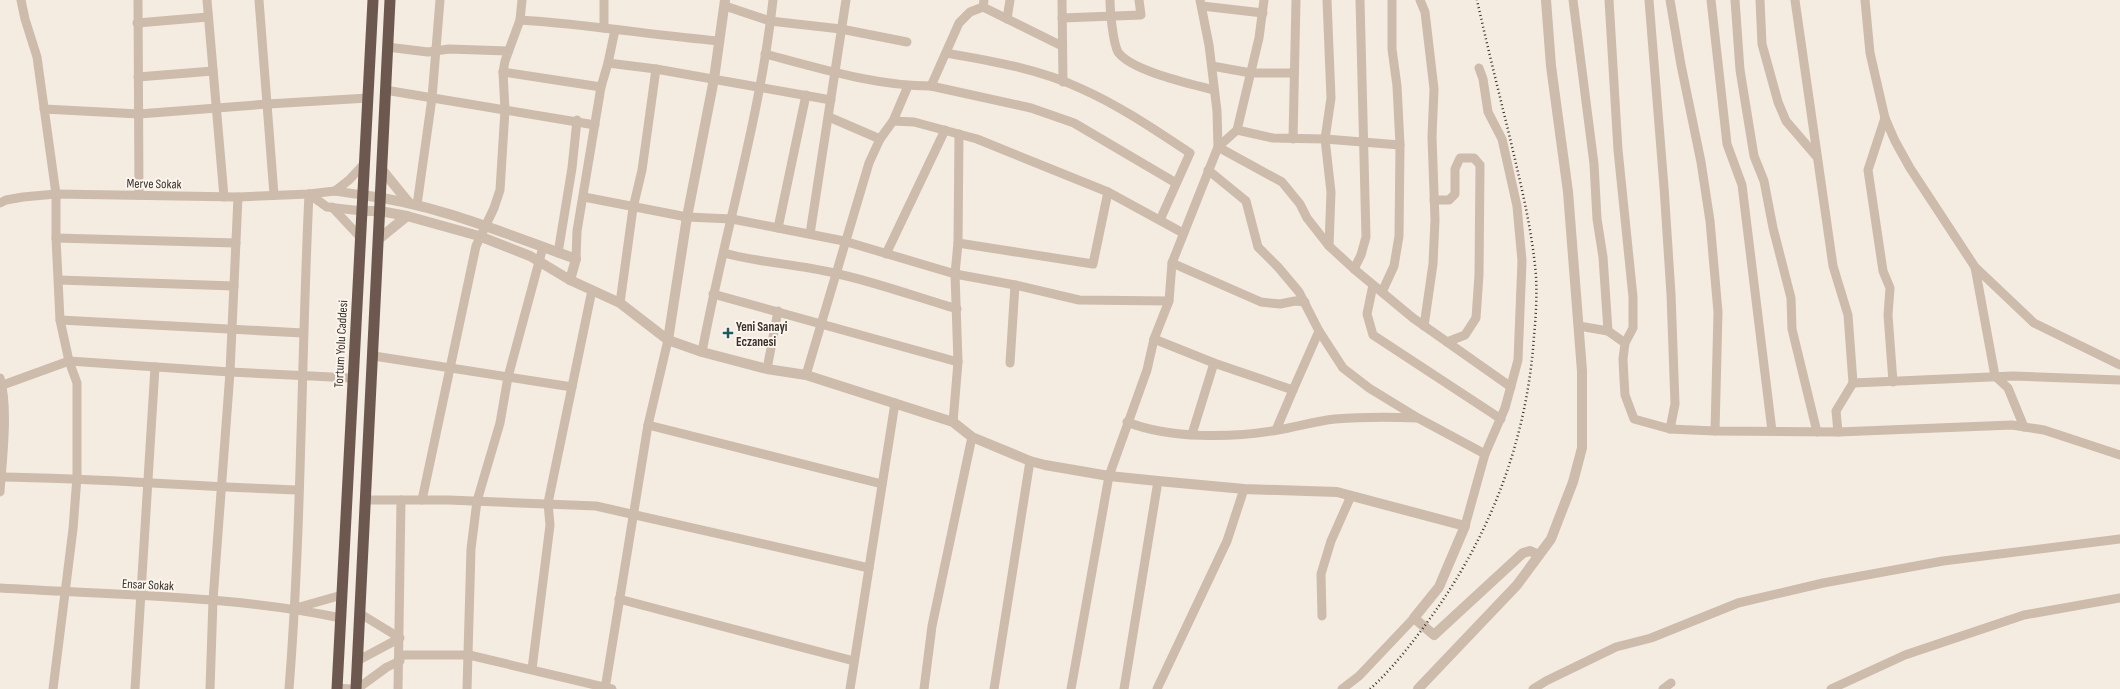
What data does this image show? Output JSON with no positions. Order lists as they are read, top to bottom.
{
  "streets": {
    "highway": ["Tortum Yolu Caddesi"],
    "street": ["Merve Sokak", "Ensar Sokak"]
  },
  "crossings": [
    ["Merve Sokak", "Tortum Yolu Caddesi"],
    ["Tortum Yolu Caddesi", "Ensar Sokak"]
  ],
  "places": {
    "health": ["Yeni Sanayi Eczanesi"]
  }
}
